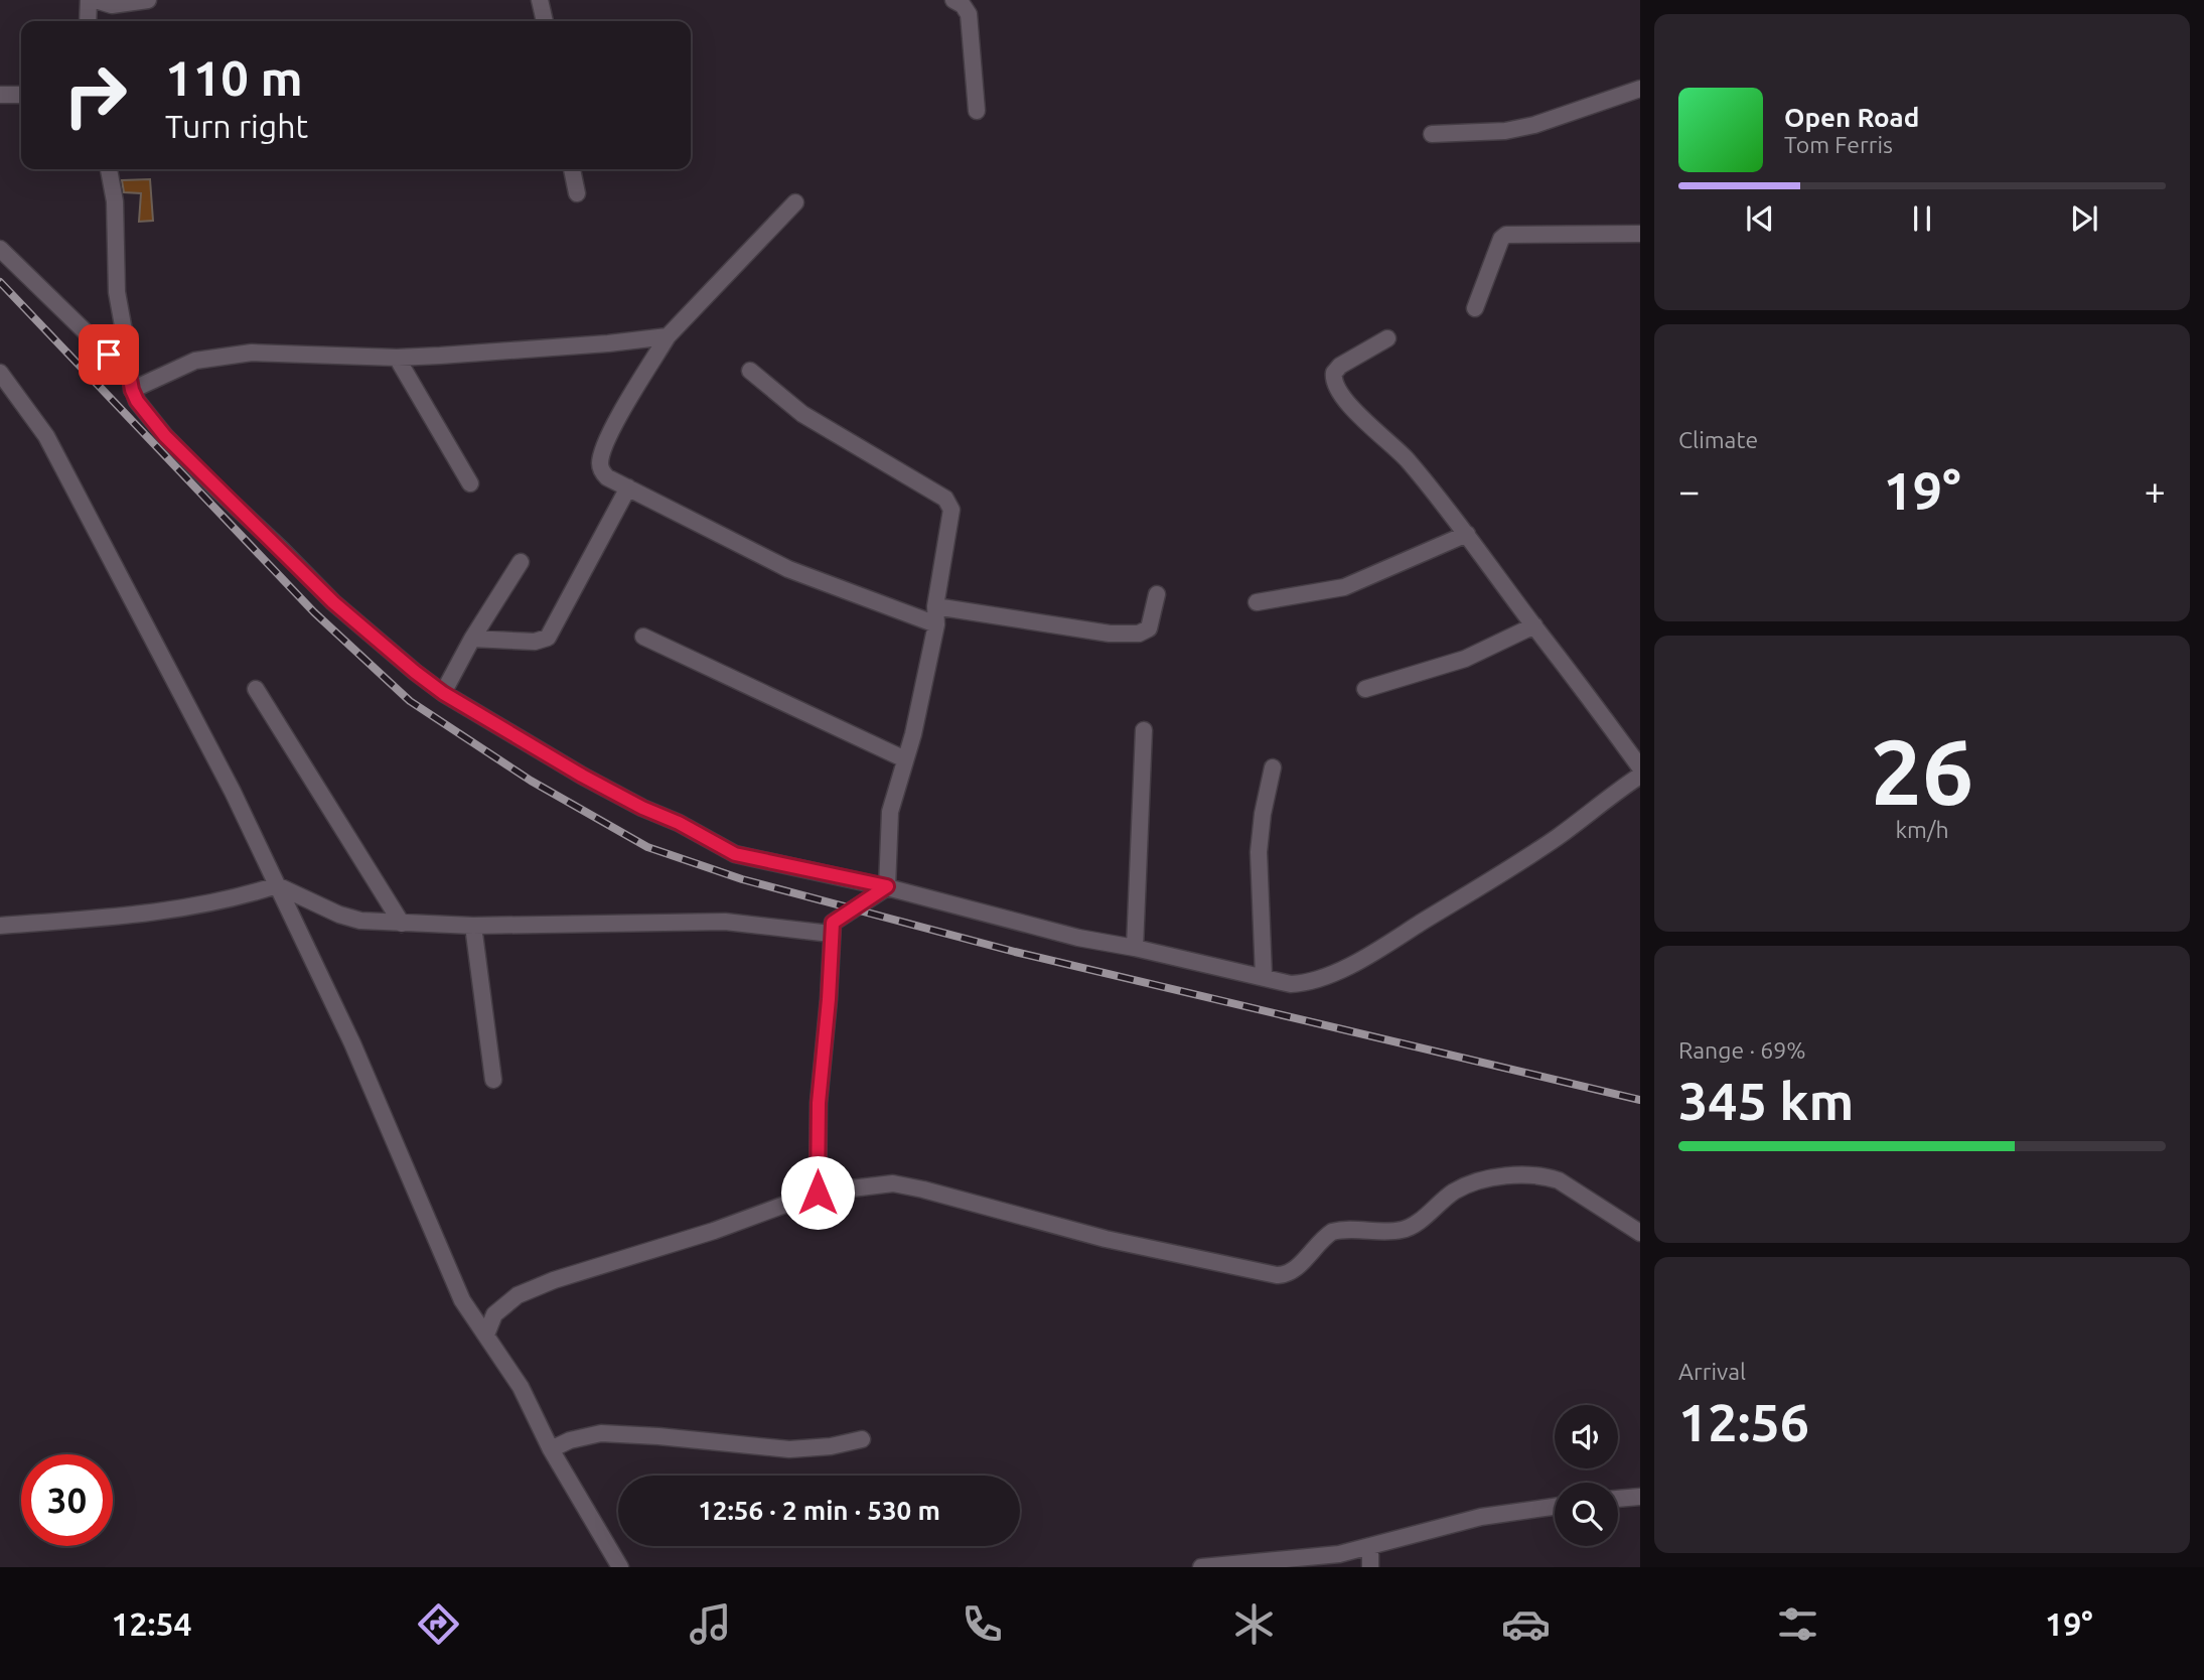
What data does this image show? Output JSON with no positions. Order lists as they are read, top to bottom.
{
  "page": {
    "turn": ["110 m", "Turn right"],
    "song": ["Open Road", "Tom Ferris"],
    "tile": [
      "Climate",
      ["26", "km/h"],
      ["Range · 69%", "345 km"],
      ["Arrival", "12:56"]
    ],
    "heat": ["−", "19°", "+"],
    "limit": "30",
    "trip": "12:56 · 2 min · 530 m",
    "tabs": ["12:54", "19°"]
  }
}
